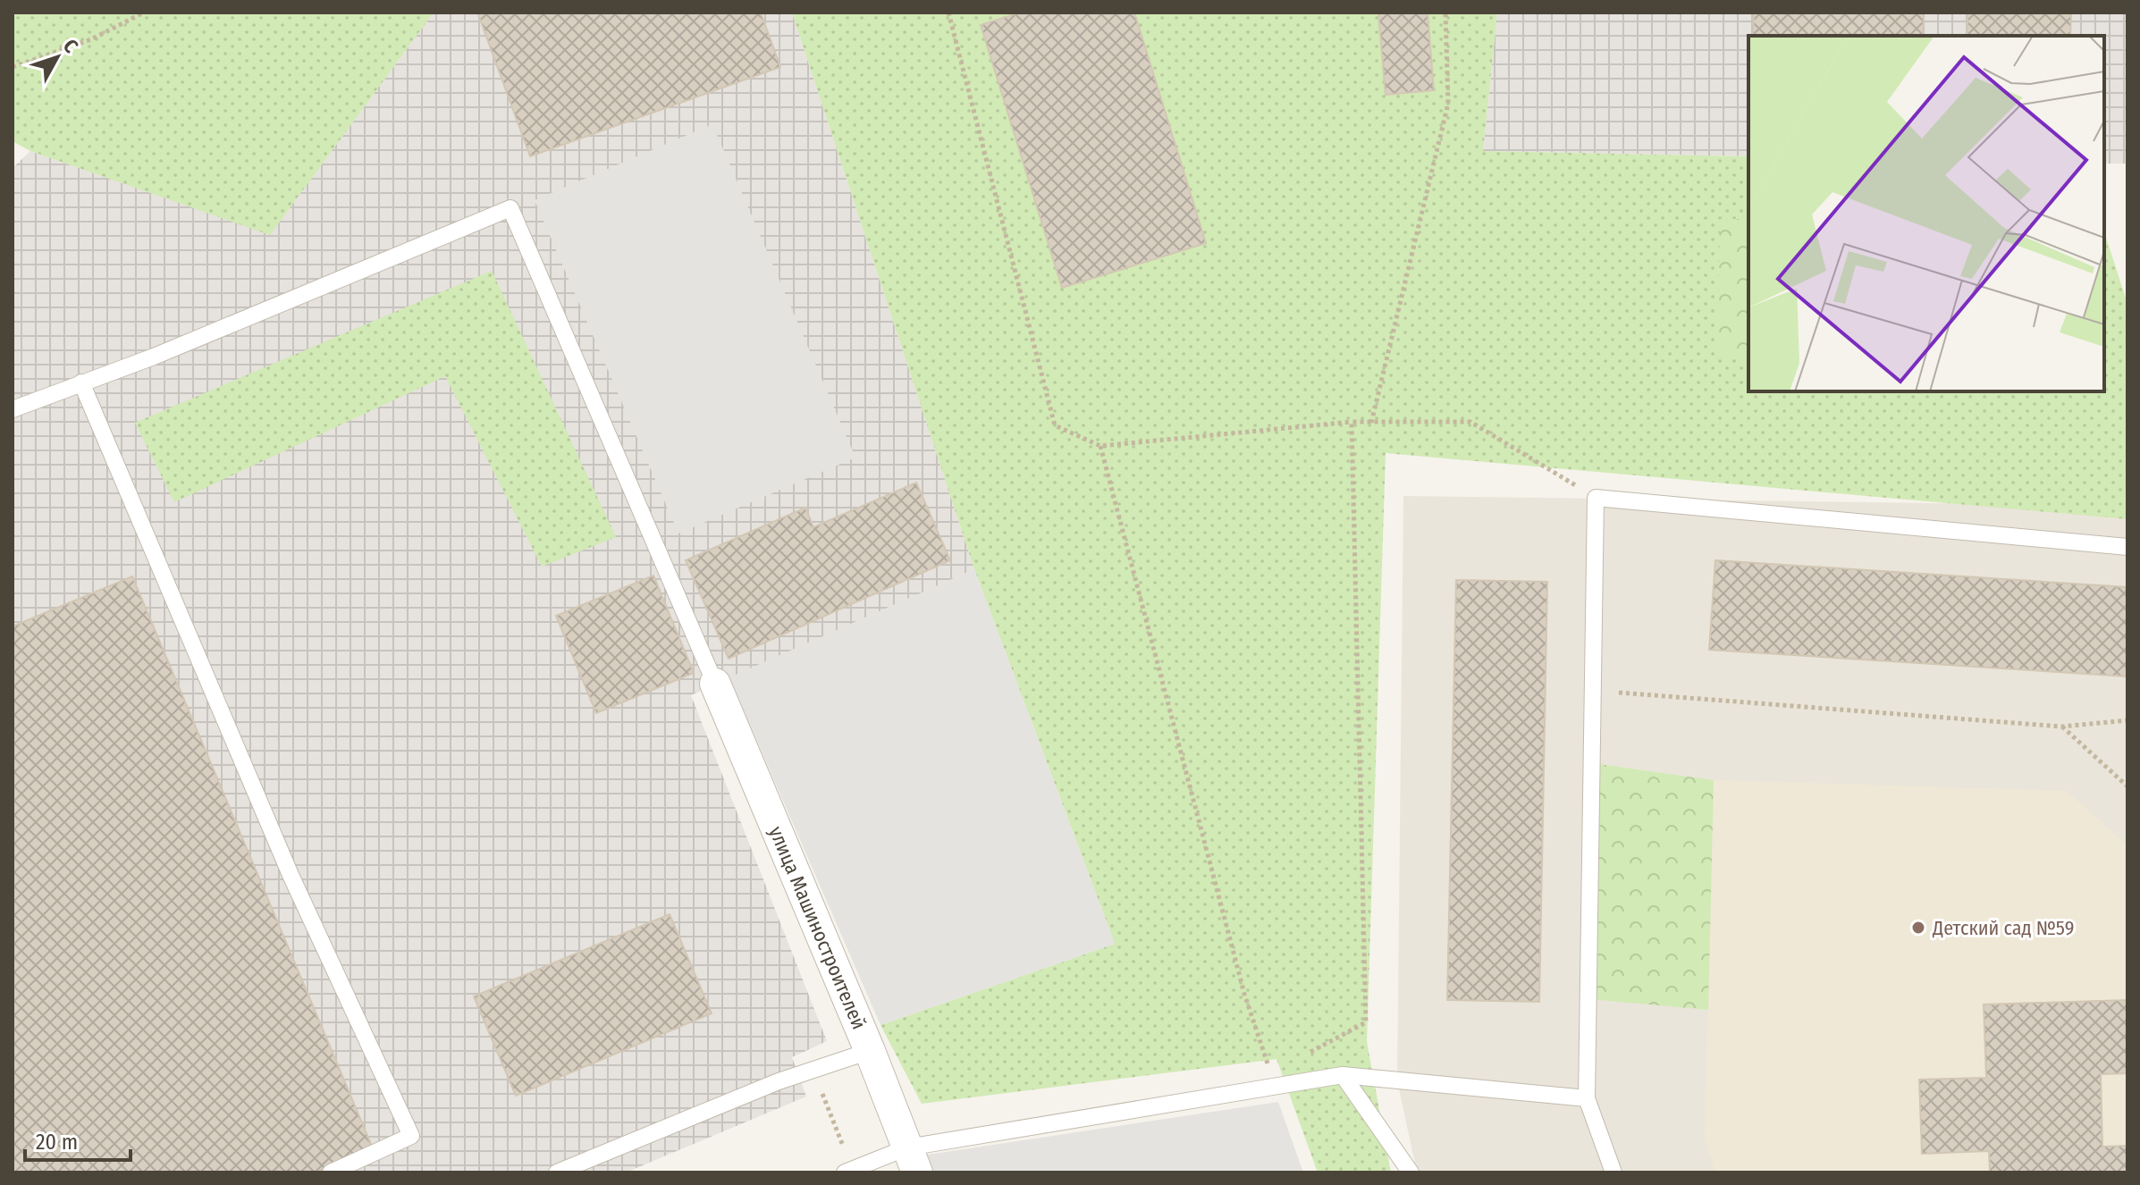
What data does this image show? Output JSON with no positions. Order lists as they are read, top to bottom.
{
  "streets": {
    "street": ["улица Машиностроителей"]
  },
  "places": ["Детский сад №59"],
  "scale_bar": "20 m",
  "north": "top right"
}
